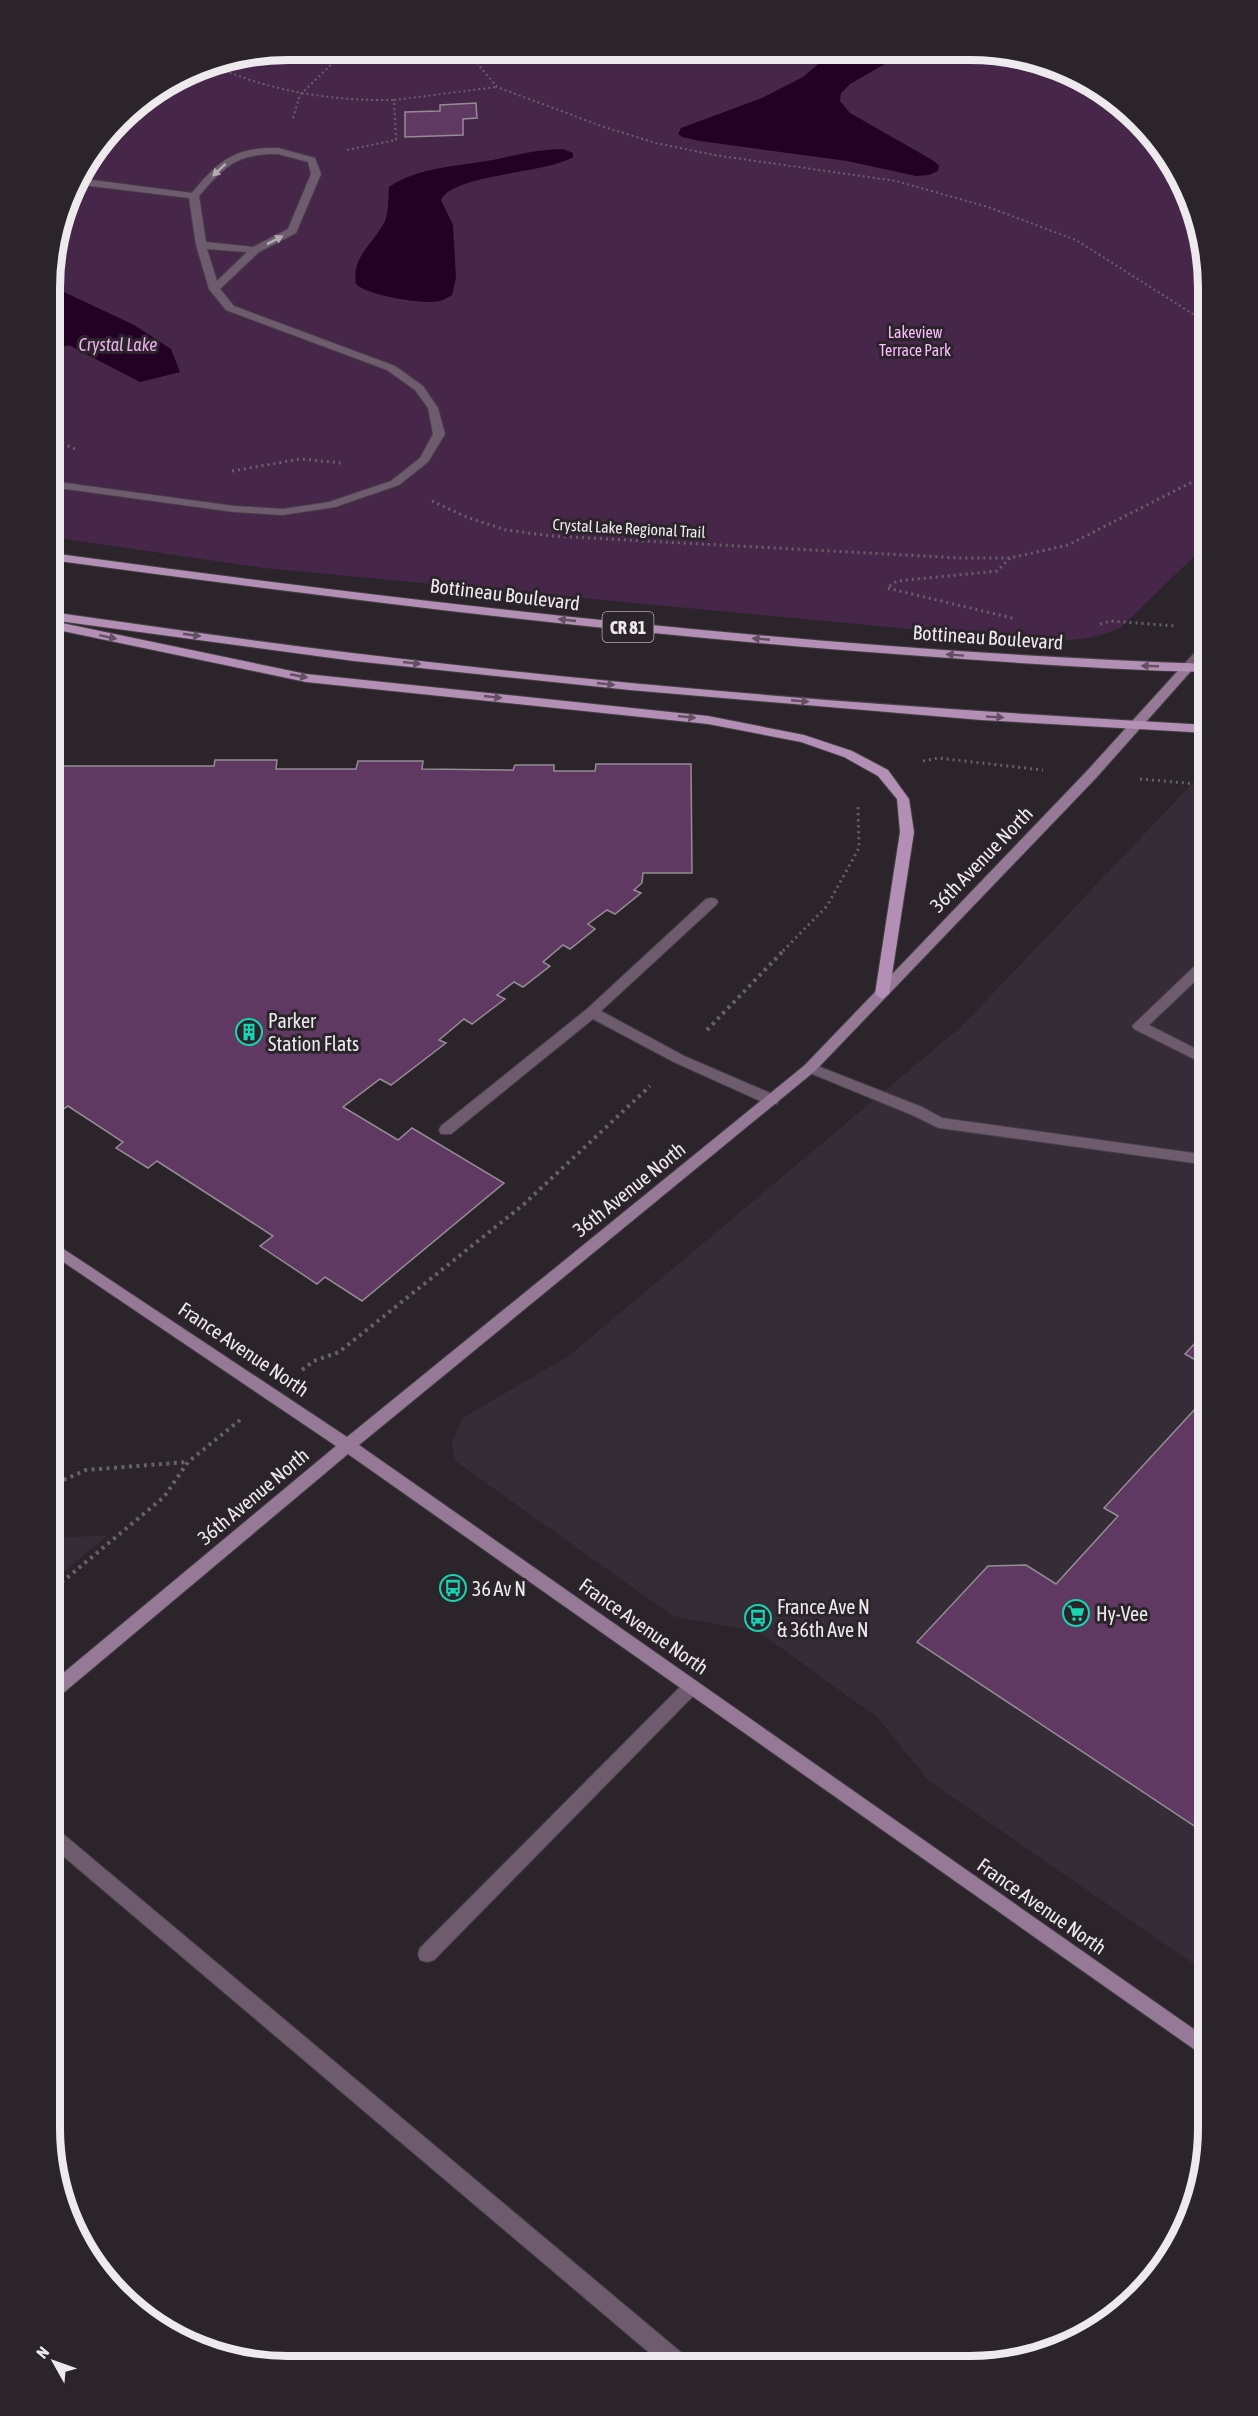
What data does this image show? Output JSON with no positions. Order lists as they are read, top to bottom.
{
  "streets": {
    "main road": ["Bottineau Boulevard", "CR 81"],
    "street": ["36th Avenue North", "France Avenue North"],
    "path": ["Crystal Lake Regional Trail"]
  },
  "crossings": [
    ["Bottineau Boulevard", "36th Avenue North"],
    ["36th Avenue North", "France Avenue North"]
  ],
  "water": ["Crystal Lake"],
  "parks": ["Lakeview Terrace Park"],
  "places": {
    "building": ["Parker Station Flats"],
    "bus stop": ["36 Av N", "France Ave N & 36th Ave N"],
    "supermarket": ["Hy-Vee"]
  },
  "north": "top left"
}
